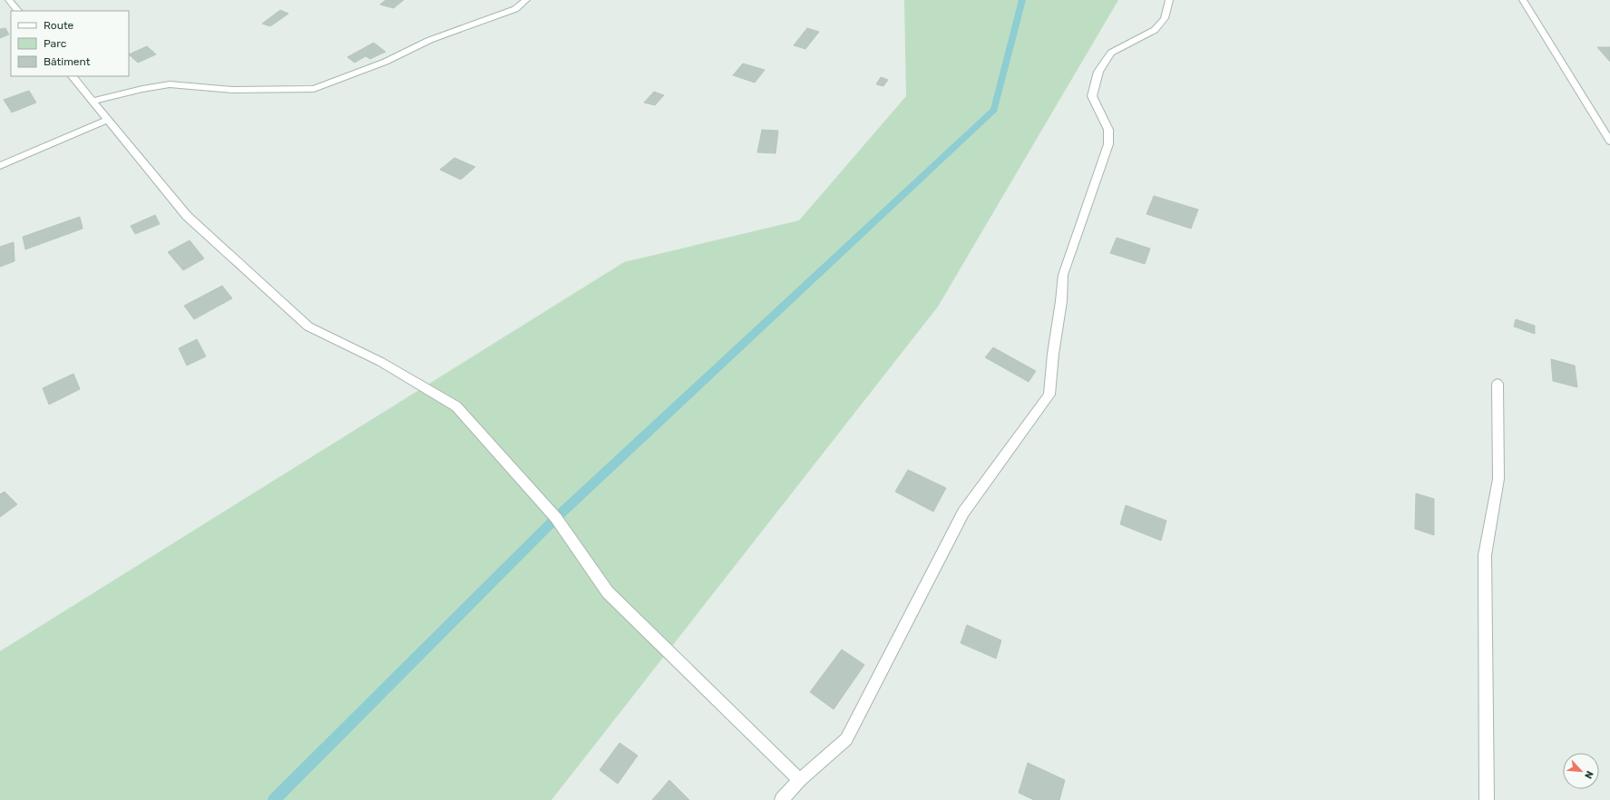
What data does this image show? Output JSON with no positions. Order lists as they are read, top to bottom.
{
  "legend": ["Route", "Parc", "Bâtiment"],
  "north": "bottom right"
}
